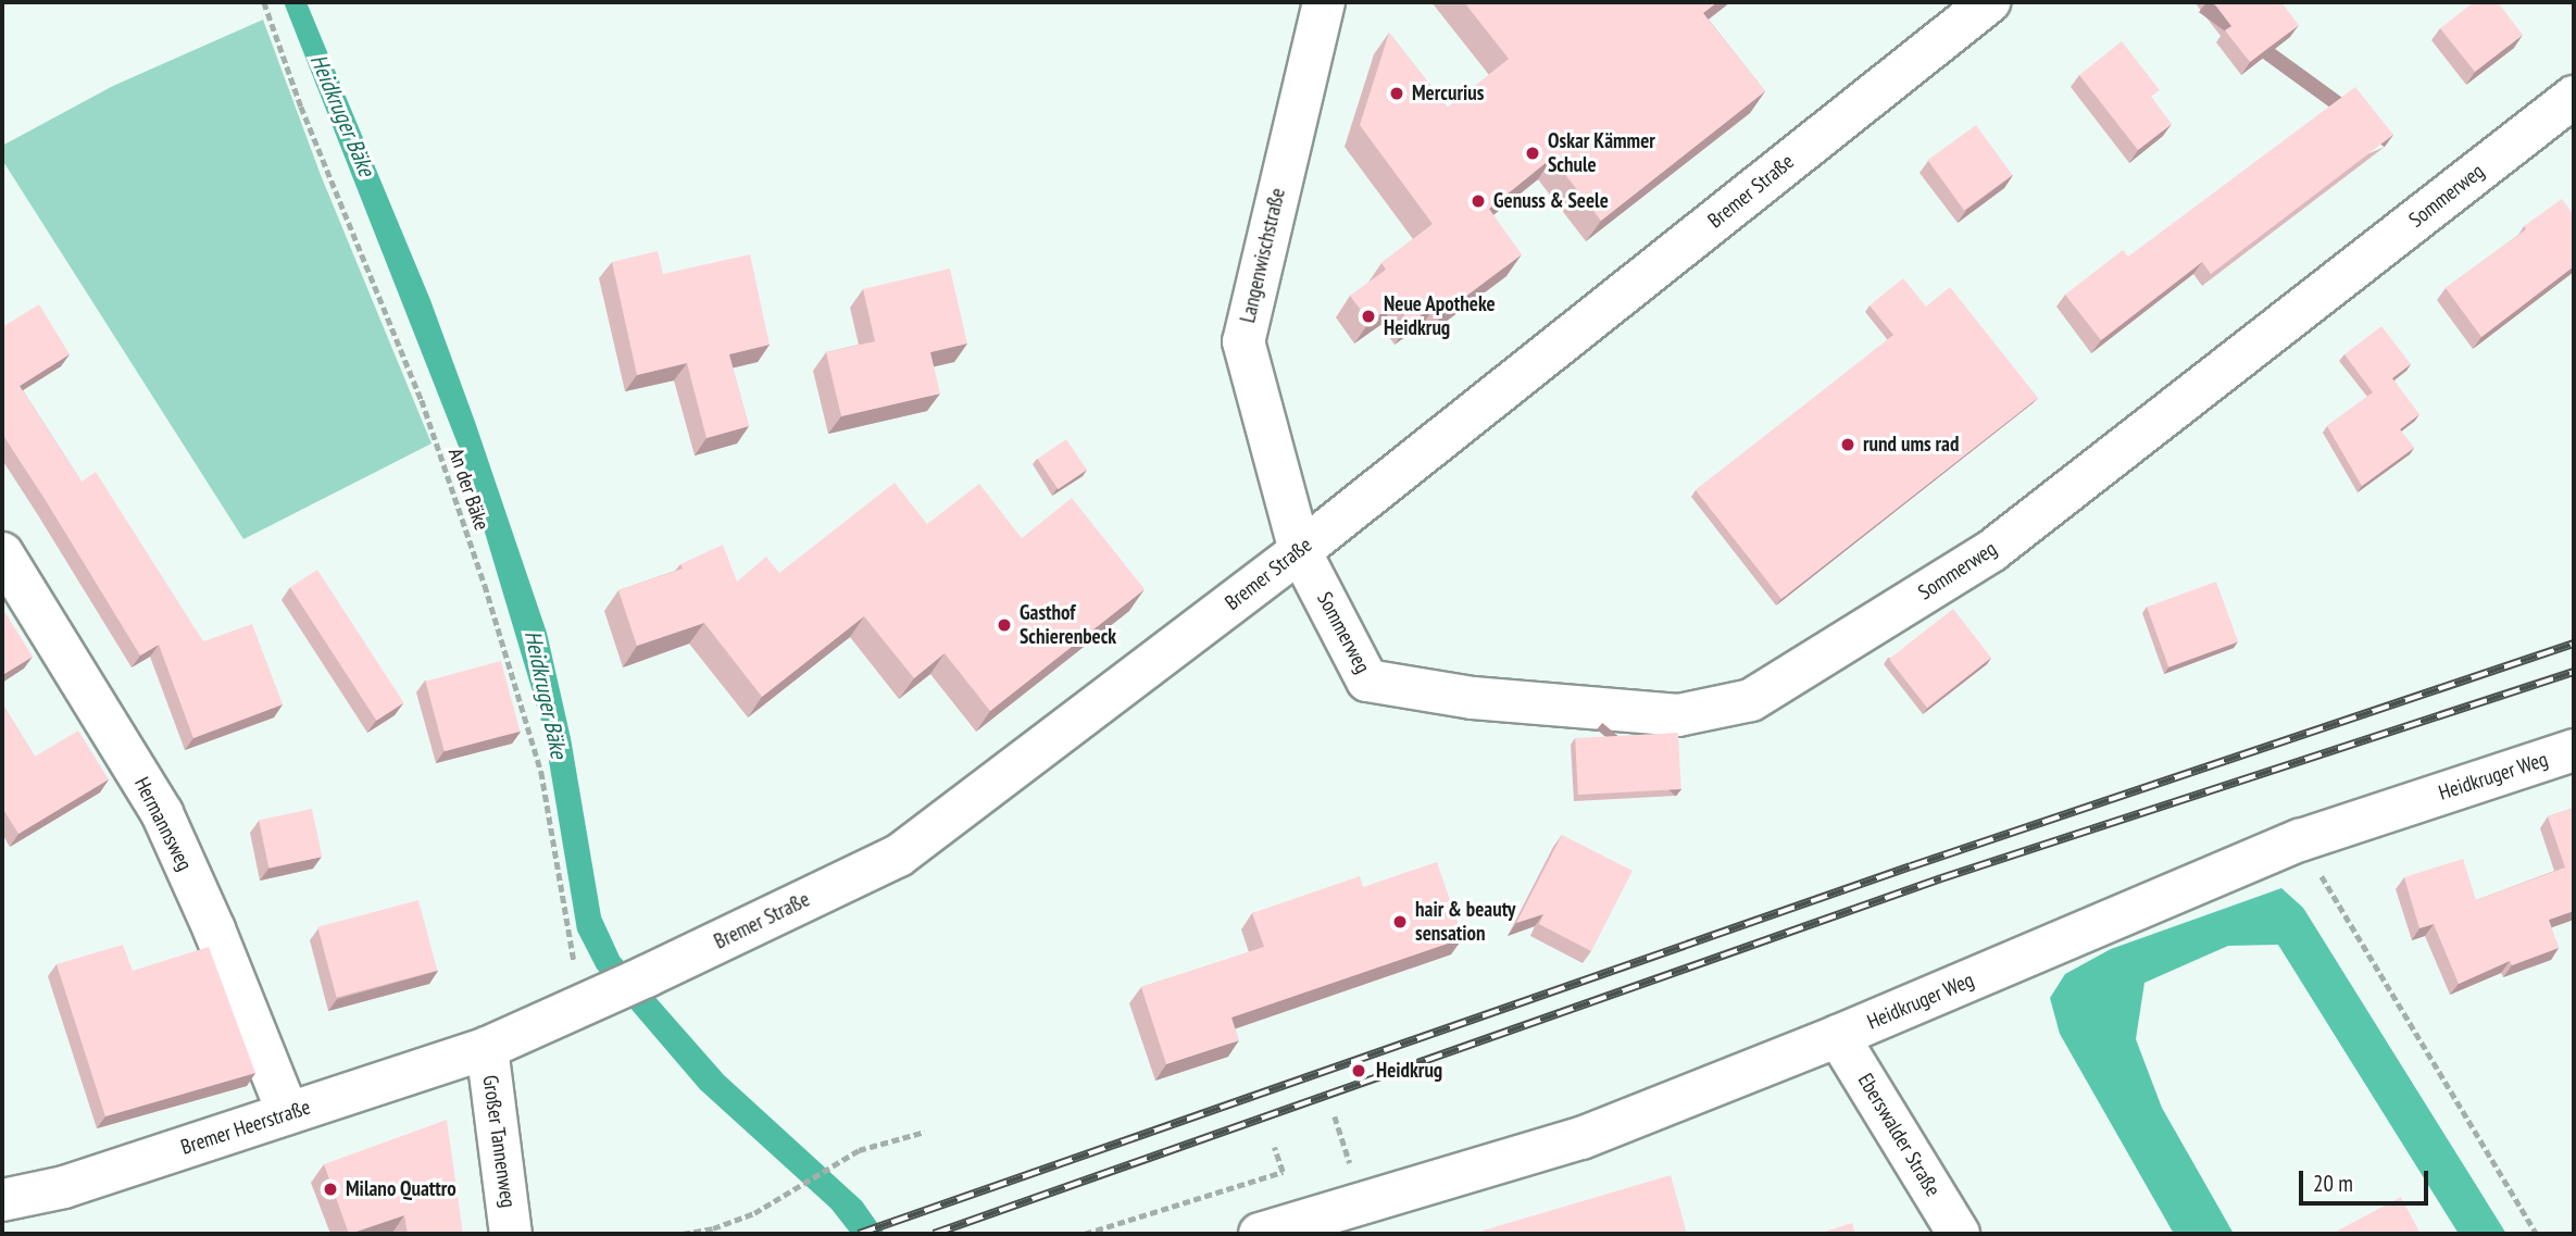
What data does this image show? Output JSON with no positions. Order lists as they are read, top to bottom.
{
  "streets": {
    "street": [
      "Bremer Straße",
      "Sommerweg",
      "Langenwischstraße",
      "Heidkruger Weg",
      "Hermannsweg",
      "Bremer Heerstraße",
      "Eberswalder Straße",
      "Großer Tannenweg"
    ],
    "path": ["An der Bäke"]
  },
  "crossings": [
    ["Bremer Straße", "Sommerweg"],
    ["Bremer Straße", "Langenwischstraße"],
    ["Bremer Straße", "An der Bäke"],
    ["Bremer Straße", "Bremer Heerstraße"],
    ["Bremer Straße", "Großer Tannenweg"],
    ["Sommerweg", "Langenwischstraße"],
    ["Heidkruger Weg", "Eberswalder Straße"],
    ["Hermannsweg", "Bremer Heerstraße"],
    ["Bremer Heerstraße", "Großer Tannenweg"]
  ],
  "water": ["Heidkruger Bäke"],
  "places": [
    "Mercurius",
    "Oskar Kämmer Schule",
    "Genuss & Seele",
    "Neue Apotheke Heidkrug",
    "rund ums rad",
    "Gasthof Schierenbeck",
    "hair & beauty sensation",
    "Heidkrug",
    "Milano Quattro"
  ],
  "scale_bar": "20 m"
}
